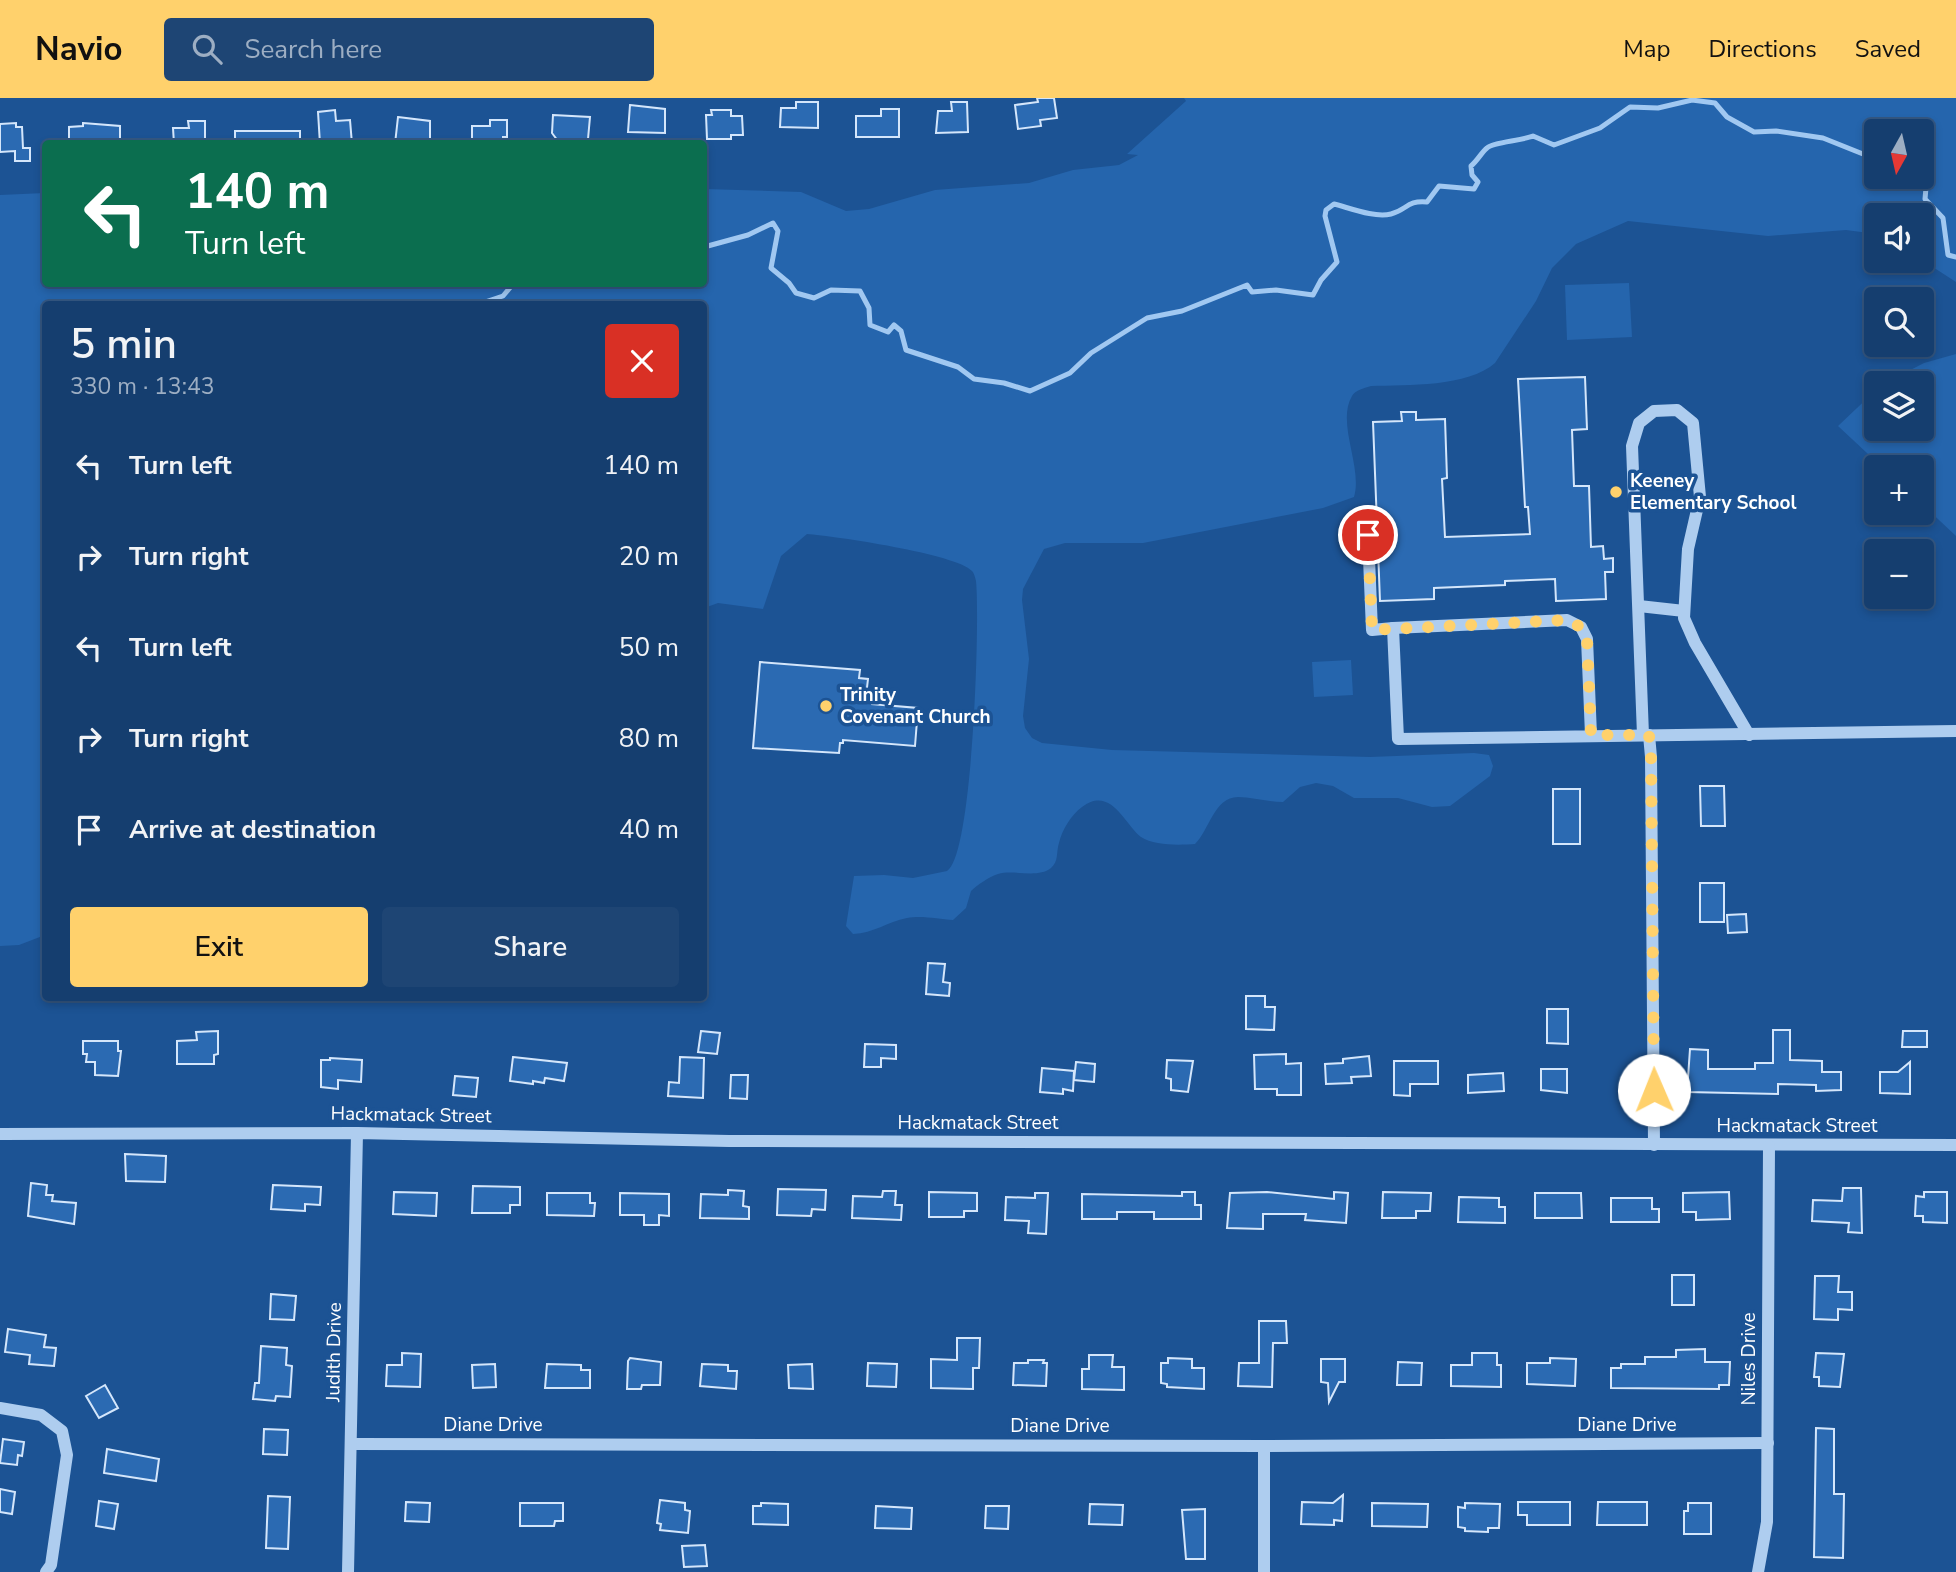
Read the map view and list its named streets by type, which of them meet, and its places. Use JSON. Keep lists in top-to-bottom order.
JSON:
{
  "streets": {
    "street": [
      "Hackmatack Street",
      "Judith Drive",
      "Niles Drive",
      "Diane Drive"
    ]
  },
  "crossings": [
    ["Hackmatack Street", "Judith Drive"],
    ["Hackmatack Street", "Niles Drive"],
    ["Judith Drive", "Diane Drive"],
    ["Niles Drive", "Diane Drive"]
  ],
  "places": ["Keeney Elementary School", "Trinity Covenant Church"],
  "north": "bottom",
  "page": {
    "header": "Navio",
    "search": "Search here",
    "nav": ["Map", "Directions", "Saved"],
    "map_buttons": ["+", "−"],
    "turn": ["140 m", "Turn left"],
    "heading": ["5 min", "330 m · 13:43"],
    "list": [
      {
        "name": "Turn left",
        "value": "140 m"
      },
      {
        "name": "Turn right",
        "value": "20 m"
      },
      {
        "name": "Turn left",
        "value": "50 m"
      },
      {
        "name": "Turn right",
        "value": "80 m"
      },
      {
        "name": "Arrive at destination",
        "value": "40 m"
      }
    ],
    "buttons": ["Exit", "Share"]
  }
}
